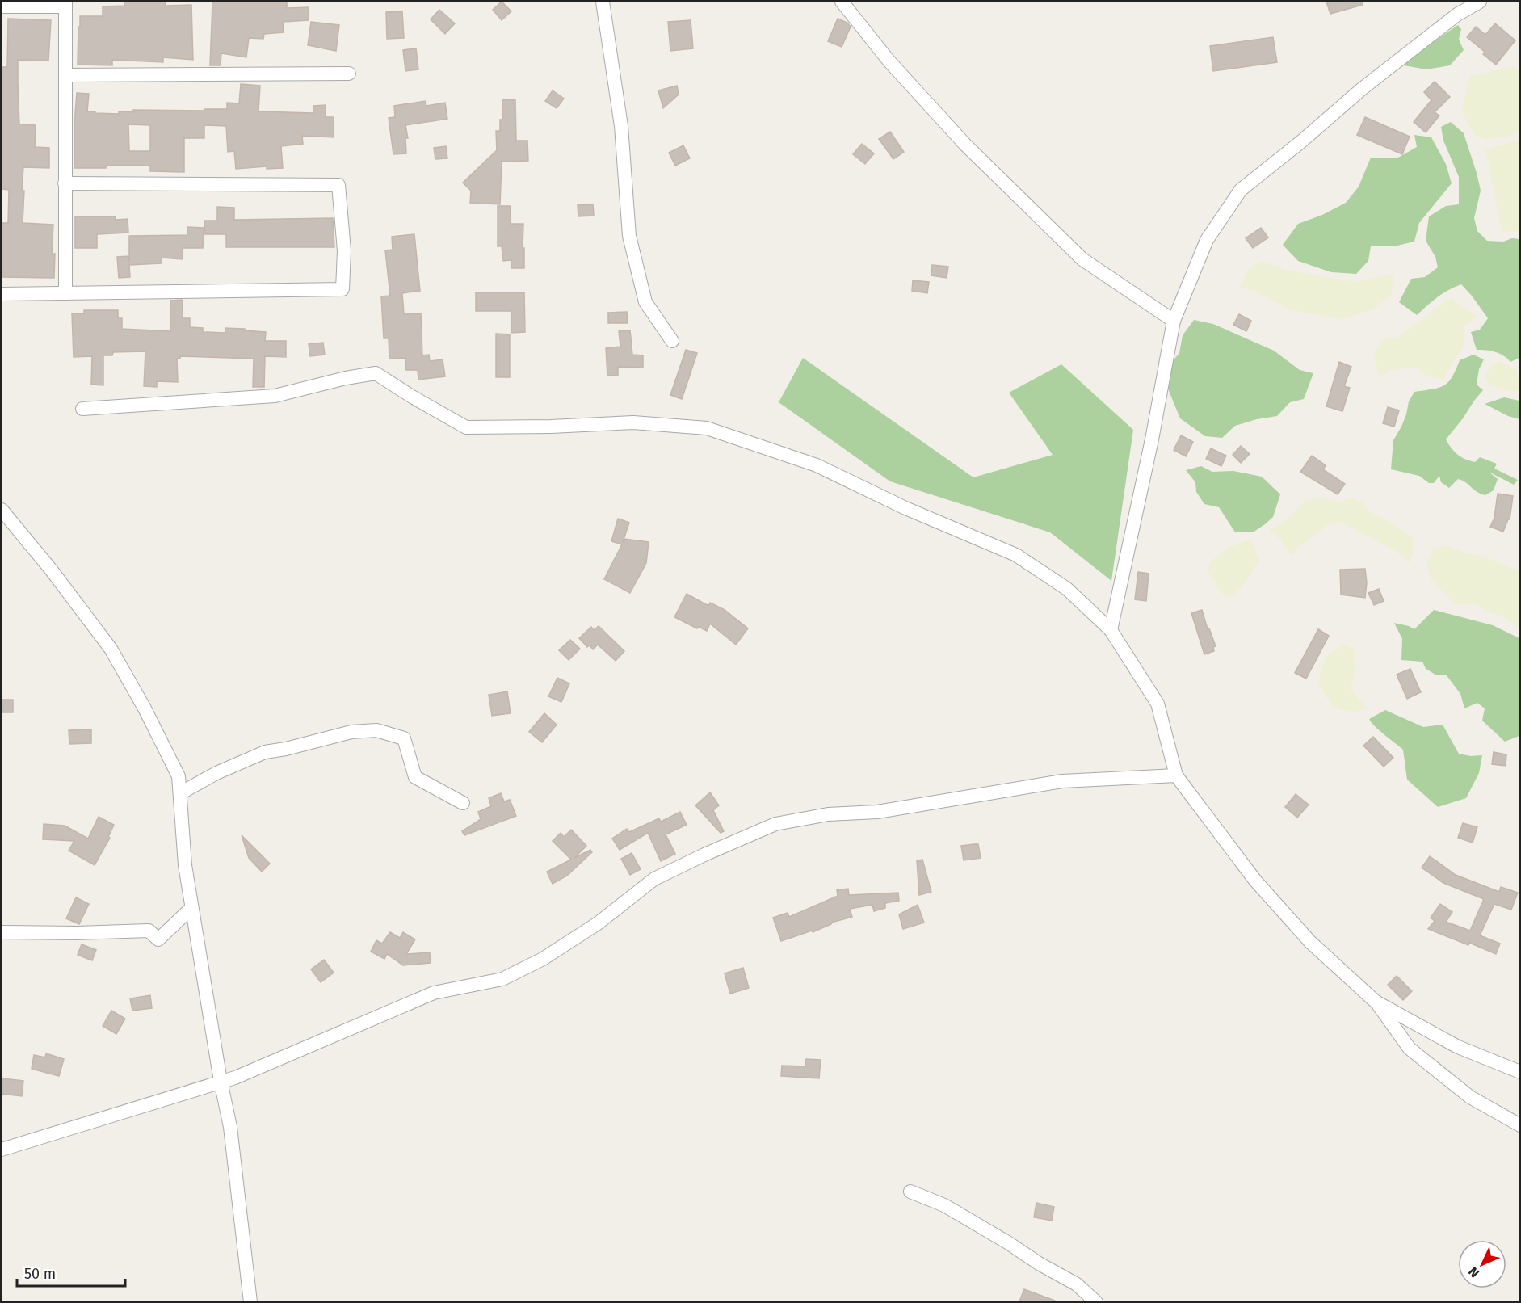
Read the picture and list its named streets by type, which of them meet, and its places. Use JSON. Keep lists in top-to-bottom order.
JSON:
{
  "scale_bar": "50 m",
  "north": "bottom left"
}
